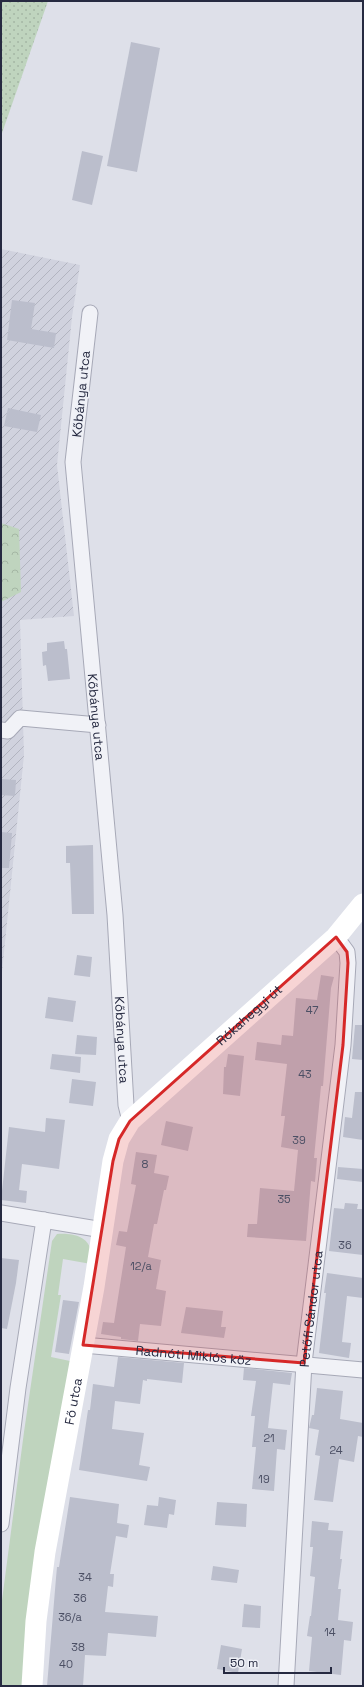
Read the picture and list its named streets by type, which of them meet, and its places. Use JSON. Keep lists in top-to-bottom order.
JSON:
{
  "streets": {
    "street": [
      "Kőbánya utca",
      "Rókahegyi út",
      "Petőfi Sándor utca",
      "Radnóti Miklós köz",
      "Fő utca"
    ]
  },
  "crossings": [
    ["Kőbánya utca", "Rókahegyi út"],
    ["Kőbánya utca", "Fő utca"],
    ["Rókahegyi út", "Petőfi Sándor utca"],
    ["Rókahegyi út", "Fő utca"],
    ["Petőfi Sándor utca", "Radnóti Miklós köz"],
    ["Radnóti Miklós köz", "Fő utca"]
  ],
  "house_numbers": [
    "47",
    "43",
    "39",
    "8",
    "35",
    "36",
    "12/a",
    "21",
    "24",
    "19",
    "34",
    "36",
    "36/a",
    "14",
    "38",
    "40"
  ],
  "scale_bar": "50 m"
}
